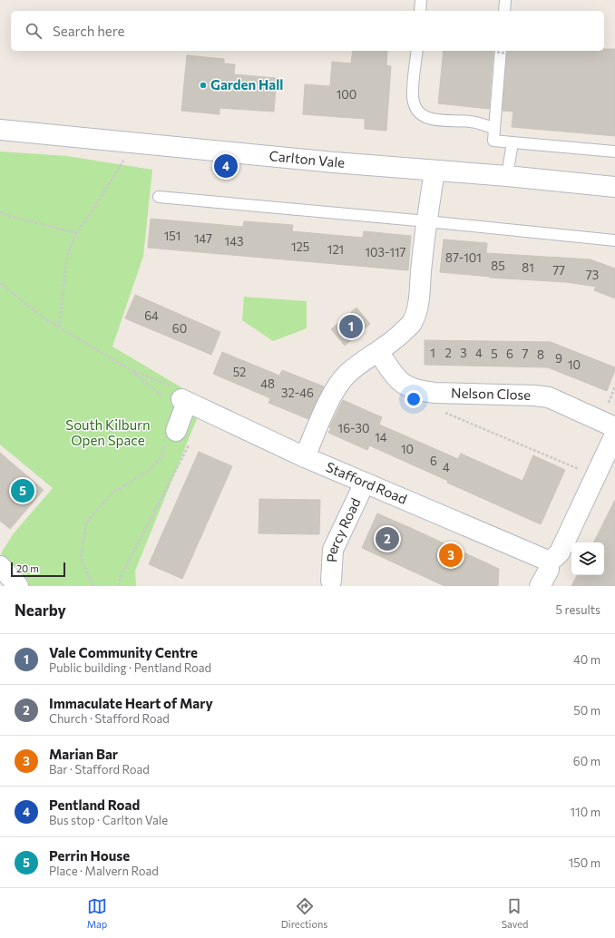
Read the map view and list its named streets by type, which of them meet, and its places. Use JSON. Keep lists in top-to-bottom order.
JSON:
{
  "streets": {
    "street": [
      "Carlton Vale",
      "Nelson Close",
      "Stafford Road",
      "Percy Road"
    ]
  },
  "crossings": [
    ["Stafford Road", "Percy Road"]
  ],
  "parks": ["South Kilburn Open Space"],
  "places": ["Garden Hall"],
  "house_numbers": [
    "100",
    "151",
    "147",
    "143",
    "125",
    "121",
    "103-117",
    "87-101",
    "85",
    "81",
    "77",
    "73",
    "64",
    "60",
    "1",
    "2",
    "3",
    "4",
    "5",
    "6",
    "7",
    "8",
    "9",
    "10",
    "52",
    "48",
    "32-46",
    "16-30",
    "14",
    "10",
    "6",
    "4"
  ],
  "scale_bar": "20 m",
  "page": {
    "search": "Search here",
    "pins": [
      "4",
      "1",
      "5",
      "2",
      "3"
    ],
    "scale": "20 m",
    "heading": ["Nearby", "5 results"],
    "list": [
      {
        "mark": "1",
        "name": "Vale Community Centre",
        "note": "Public building · Pentland Road",
        "value": "40 m"
      },
      {
        "mark": "2",
        "name": "Immaculate Heart of Mary",
        "note": "Church · Stafford Road",
        "value": "50 m"
      },
      {
        "mark": "3",
        "name": "Marian Bar",
        "note": "Bar · Stafford Road",
        "value": "60 m"
      },
      {
        "mark": "4",
        "name": "Pentland Road",
        "note": "Bus stop · Carlton Vale",
        "value": "110 m"
      },
      {
        "mark": "5",
        "name": "Perrin House",
        "note": "Place · Malvern Road",
        "value": "150 m"
      }
    ],
    "nav": ["Map", "Directions", "Saved"]
  }
}
